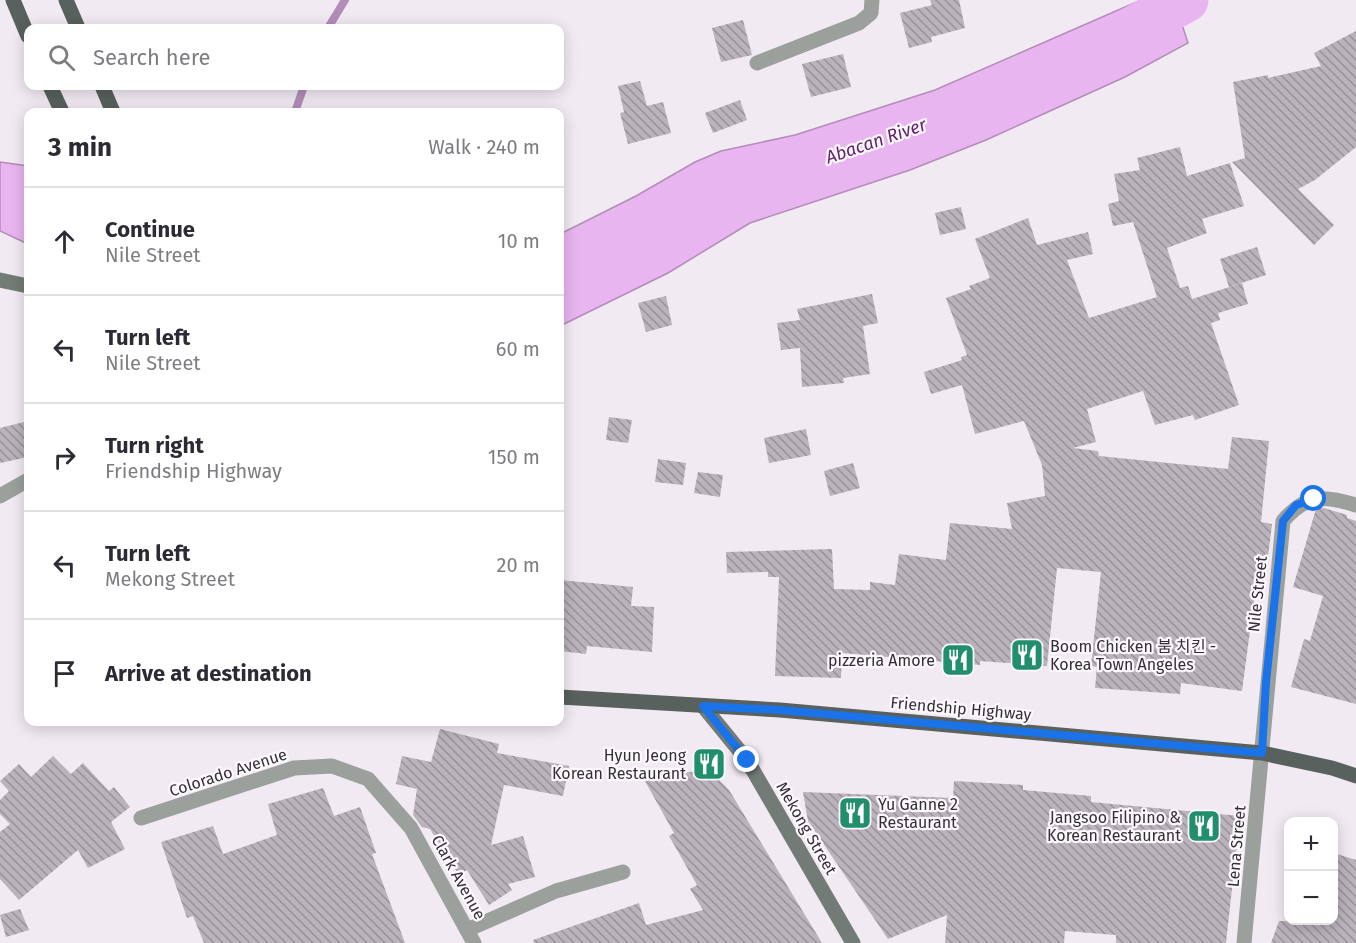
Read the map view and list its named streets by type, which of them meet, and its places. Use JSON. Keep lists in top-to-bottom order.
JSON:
{
  "streets": {
    "main road": ["Friendship Highway"],
    "street": [
      "Nile Street",
      "Colorado Avenue",
      "Mekong Street",
      "Lena Street",
      "Clark Avenue"
    ]
  },
  "crossings": [
    ["Nile Street", "Friendship Highway"],
    ["Nile Street", "Lena Street"],
    ["Friendship Highway", "Mekong Street"],
    ["Friendship Highway", "Lena Street"],
    ["Colorado Avenue", "Clark Avenue"]
  ],
  "water": ["Abacan River"],
  "places": {
    "restaurant": [
      "Boom Chicken 붐 치킨 - Korea Town Angeles",
      "pizzeria Amore",
      "Hyun Jeong Korean Restaurant",
      "Yu Ganne 2 Restaurant",
      "Jangsoo Filipino & Korean Restaurant"
    ]
  },
  "page": {
    "search": "Search here",
    "heading": ["3 min", "Walk · 240 m"],
    "list": [
      ["Continue", "Nile Street", "10 m"],
      ["Turn left", "Nile Street", "60 m"],
      ["Turn right", "Friendship Highway", "150 m"],
      ["Turn left", "Mekong Street", "20 m"],
      "Arrive at destination"
    ],
    "map_buttons": ["+", "−"]
  }
}
